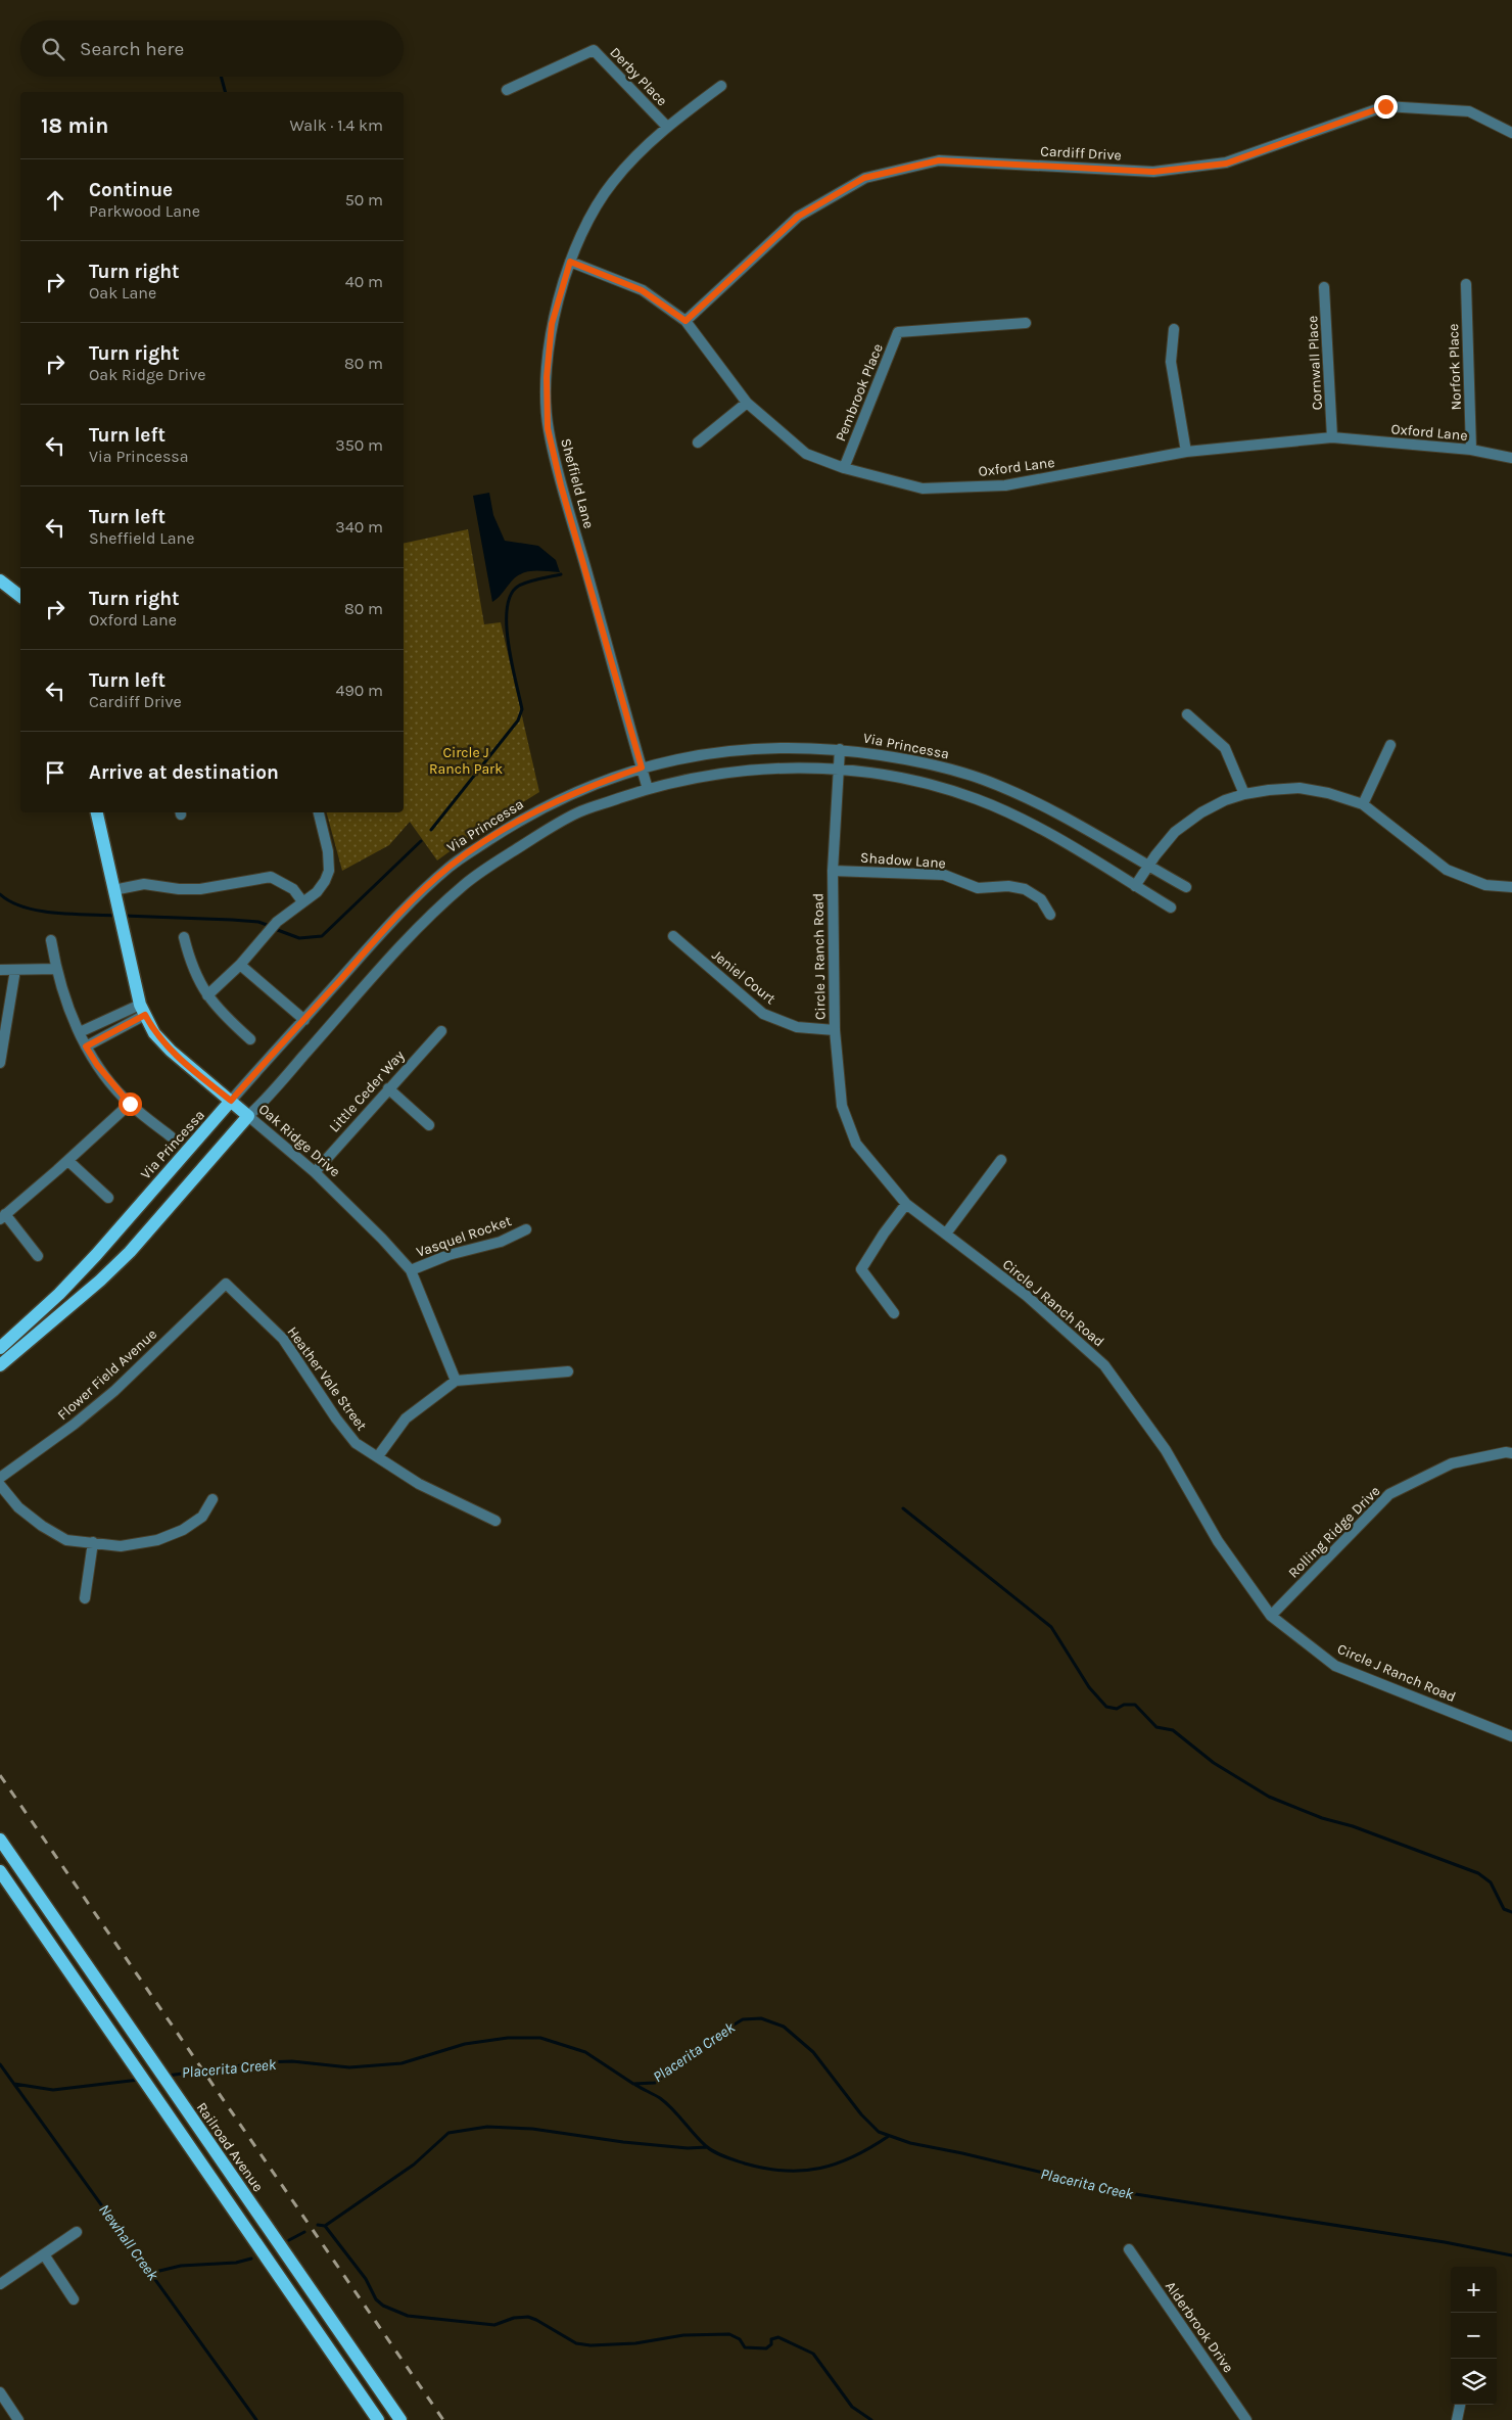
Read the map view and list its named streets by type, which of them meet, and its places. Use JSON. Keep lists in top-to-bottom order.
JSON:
{
  "streets": {
    "main road": ["Via Princessa", "Oak Ridge Drive", "Railroad Avenue"],
    "street": [
      "Derby Place",
      "Cardiff Drive",
      "Cornwall Place",
      "Norfork Place",
      "Pembrook Place",
      "Oxford Lane",
      "Sheffield Lane",
      "Shadow Lane",
      "Circle J Ranch Road",
      "Jeniel Court",
      "Little Ceder Way",
      "Vasquel Rocket",
      "Flower Field Avenue",
      "Heather Vale Street",
      "Rolling Ridge Drive",
      "Alderbrook Drive"
    ]
  },
  "crossings": [
    ["Derby Place", "Sheffield Lane"],
    ["Cardiff Drive", "Oxford Lane"],
    ["Cornwall Place", "Oxford Lane"],
    ["Norfork Place", "Oxford Lane"],
    ["Pembrook Place", "Oxford Lane"],
    ["Oxford Lane", "Sheffield Lane"],
    ["Sheffield Lane", "Via Princessa"],
    ["Via Princessa", "Circle J Ranch Road"],
    ["Via Princessa", "Oak Ridge Drive"],
    ["Shadow Lane", "Circle J Ranch Road"],
    ["Circle J Ranch Road", "Jeniel Court"],
    ["Circle J Ranch Road", "Rolling Ridge Drive"],
    ["Little Ceder Way", "Oak Ridge Drive"],
    ["Oak Ridge Drive", "Vasquel Rocket"],
    ["Flower Field Avenue", "Heather Vale Street"]
  ],
  "water": ["Placerita Creek", "Newhall Creek"],
  "parks": ["Circle J Ranch Park"],
  "page": {
    "search": "Search here",
    "heading": ["18 min", "Walk · 1.4 km"],
    "list": [
      ["Continue", "Parkwood Lane", "50 m"],
      ["Turn right", "Oak Lane", "40 m"],
      ["Turn right", "Oak Ridge Drive", "80 m"],
      ["Turn left", "Via Princessa", "350 m"],
      ["Turn left", "Sheffield Lane", "340 m"],
      ["Turn right", "Oxford Lane", "80 m"],
      ["Turn left", "Cardiff Drive", "490 m"],
      "Arrive at destination"
    ],
    "map_buttons": ["+", "−"]
  }
}
